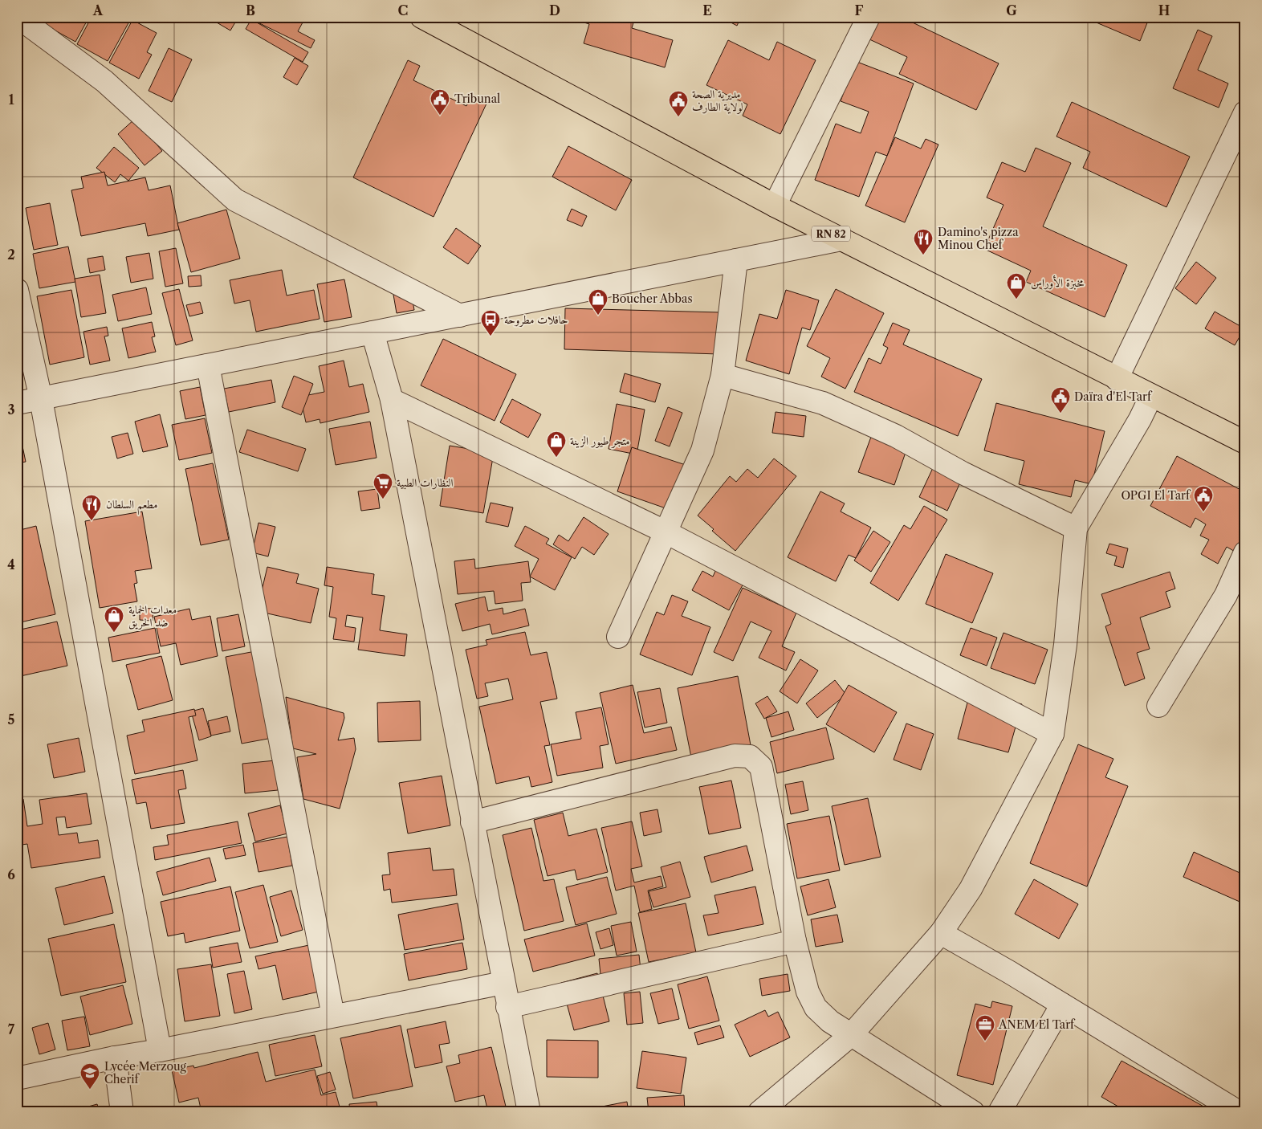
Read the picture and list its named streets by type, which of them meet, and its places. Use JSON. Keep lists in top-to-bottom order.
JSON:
{
  "streets": {
    "main road": ["RN 82"]
  },
  "places": {
    "public building": [
      "Tribunal",
      "مديرية الصحة لولاية الطارف",
      "Daïra d'El Tarf",
      "OPGI El Tarf"
    ],
    "restaurant": ["Damino's pizza Minou Chef", "مطعم السلطان"],
    "shop": [
      "مخبزة الأوراس",
      "Boucher Abbas",
      "متجر طيور الزينة",
      "معدات الحماية ضد الحريق"
    ],
    "bus stop": ["حافلات مطروحة"],
    "supermarket": ["النظارات الطبية"],
    "office": ["ANEM El Tarf"],
    "school or university": ["Lycée Merzoug Cherif"]
  },
  "grid": {
    "columns": [
      "A",
      "B",
      "C",
      "D",
      "E",
      "F",
      "G",
      "H"
    ],
    "rows": [
      "1",
      "2",
      "3",
      "4",
      "5",
      "6",
      "7"
    ]
  }
}
